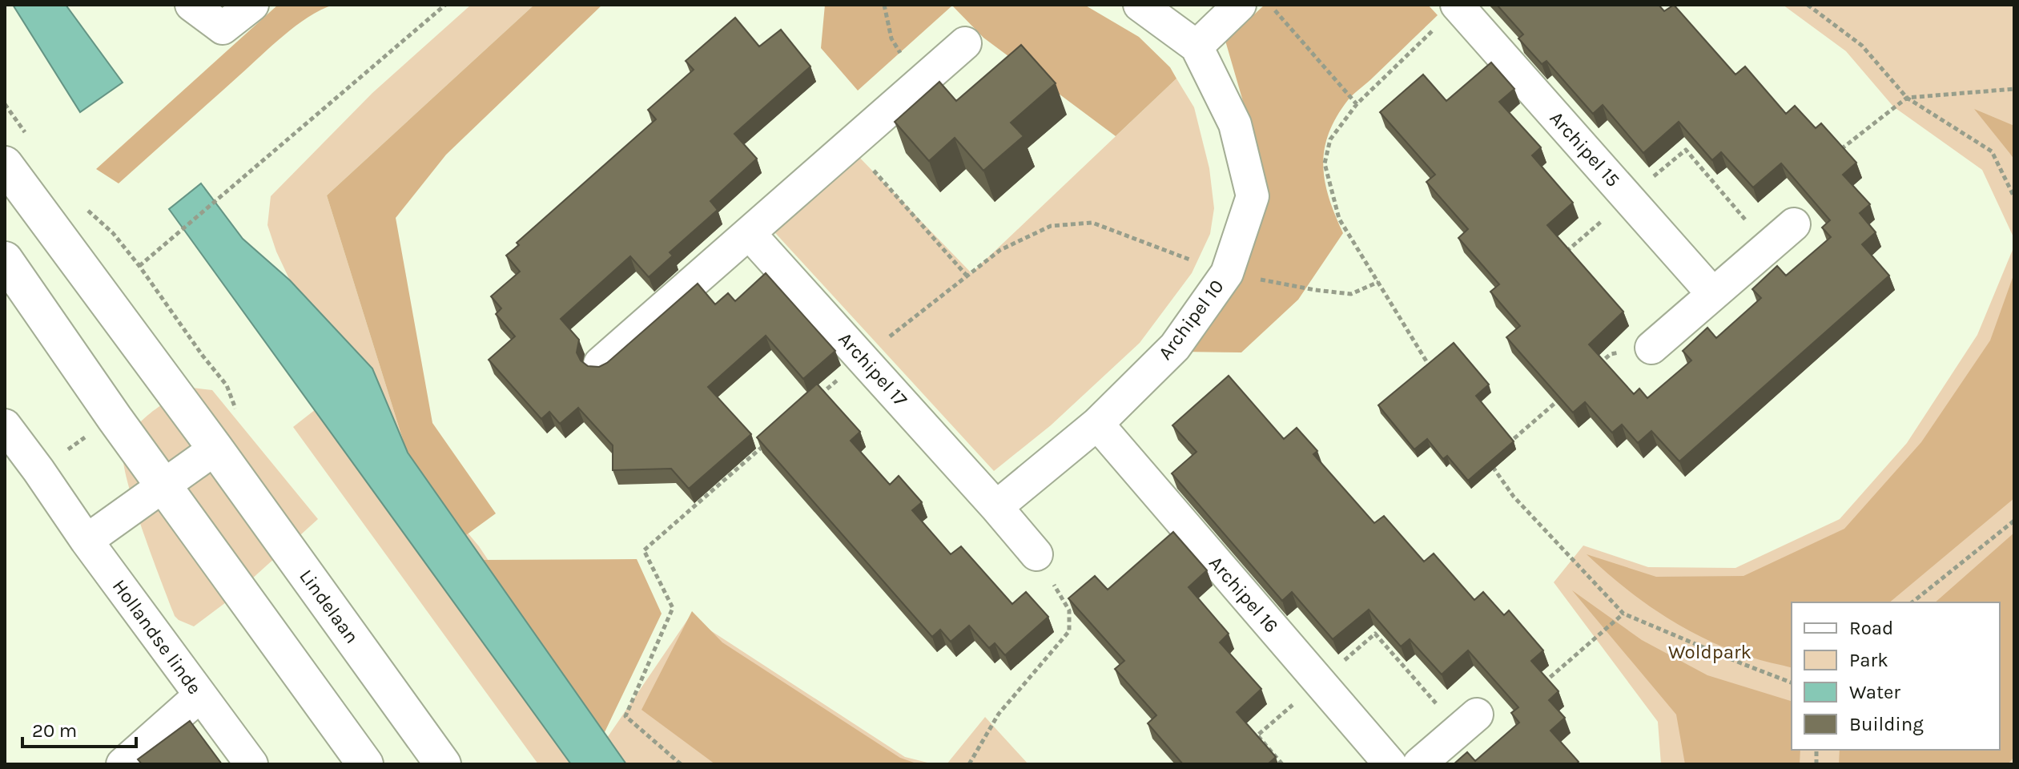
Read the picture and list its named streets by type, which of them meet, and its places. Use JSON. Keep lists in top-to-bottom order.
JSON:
{
  "streets": {
    "main road": ["Lindelaan"],
    "street": [
      "Archipel 15",
      "Archipel 10",
      "Archipel 17",
      "Archipel 16",
      "Hollandse linde"
    ]
  },
  "crossings": [
    ["Archipel 10", "Archipel 16"]
  ],
  "parks": ["Woldpark"],
  "legend": [
    "Road",
    "Park",
    "Water",
    "Building"
  ],
  "scale_bar": "20 m"
}
